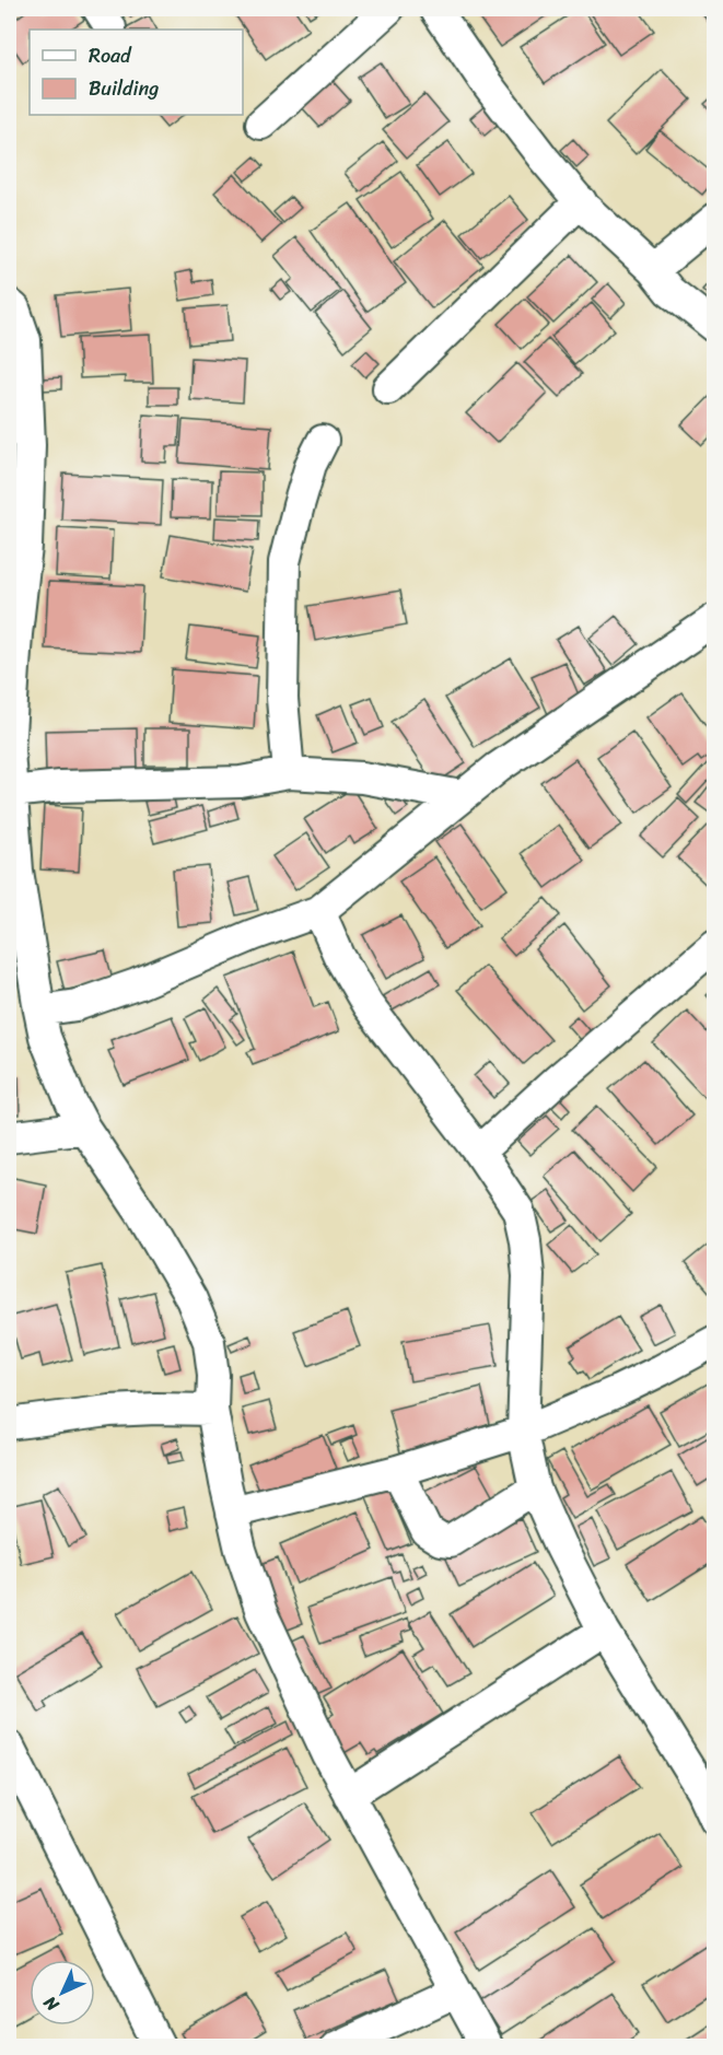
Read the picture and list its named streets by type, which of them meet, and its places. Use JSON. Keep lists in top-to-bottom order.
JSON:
{
  "legend": ["Road", "Building"],
  "north": "bottom left"
}
